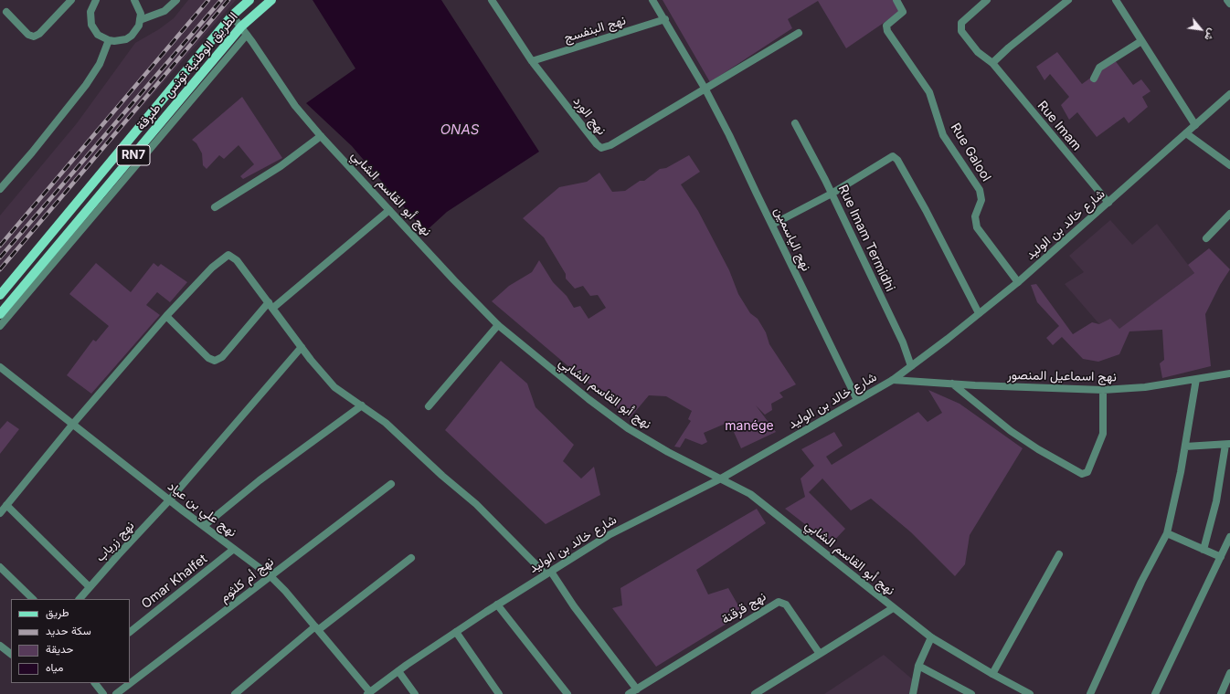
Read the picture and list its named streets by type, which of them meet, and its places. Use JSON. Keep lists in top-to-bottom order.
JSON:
{
  "streets": {
    "main road": ["الطريق الوطنية تونس - طبرقة", "RN7"],
    "street": [
      "نهج البنفسج",
      "نهج الورد",
      "Rue Imam",
      "Rue Galool",
      "نهج أبو القاسم الشابي",
      "شارع خالد بن الوليد",
      "Rue Imam Termidhi",
      "نهج الياسمين",
      "نهج اسماعيل المنصور",
      "نهج علي بن عياد",
      "نهج زرياب",
      "نهج أم كلثوم",
      "Omar Khalfet",
      "نهج قرقنة"
    ]
  },
  "crossings": [
    ["نهج البنفسج", "نهج الورد"],
    ["نهج البنفسج", "نهج الياسمين"],
    ["الطريق الوطنية تونس - طبرقة", "نهج أبو القاسم الشابي"],
    ["نهج الورد", "نهج الياسمين"],
    ["Rue Imam", "شارع خالد بن الوليد"],
    ["Rue Galool", "شارع خالد بن الوليد"],
    ["نهج أبو القاسم الشابي", "شارع خالد بن الوليد"],
    ["شارع خالد بن الوليد", "Rue Imam Termidhi"],
    ["شارع خالد بن الوليد", "نهج الياسمين"],
    ["شارع خالد بن الوليد", "نهج اسماعيل المنصور"],
    ["شارع خالد بن الوليد", "نهج علي بن عياد"],
    ["نهج علي بن عياد", "نهج زرياب"],
    ["نهج علي بن عياد", "نهج أم كلثوم"],
    ["نهج علي بن عياد", "Omar Khalfet"]
  ],
  "water": ["ONAS"],
  "parks": ["manége"],
  "legend": [
    "طريق",
    "سكة حديد",
    "حديقة",
    "مياه"
  ],
  "north": "bottom right"
}
